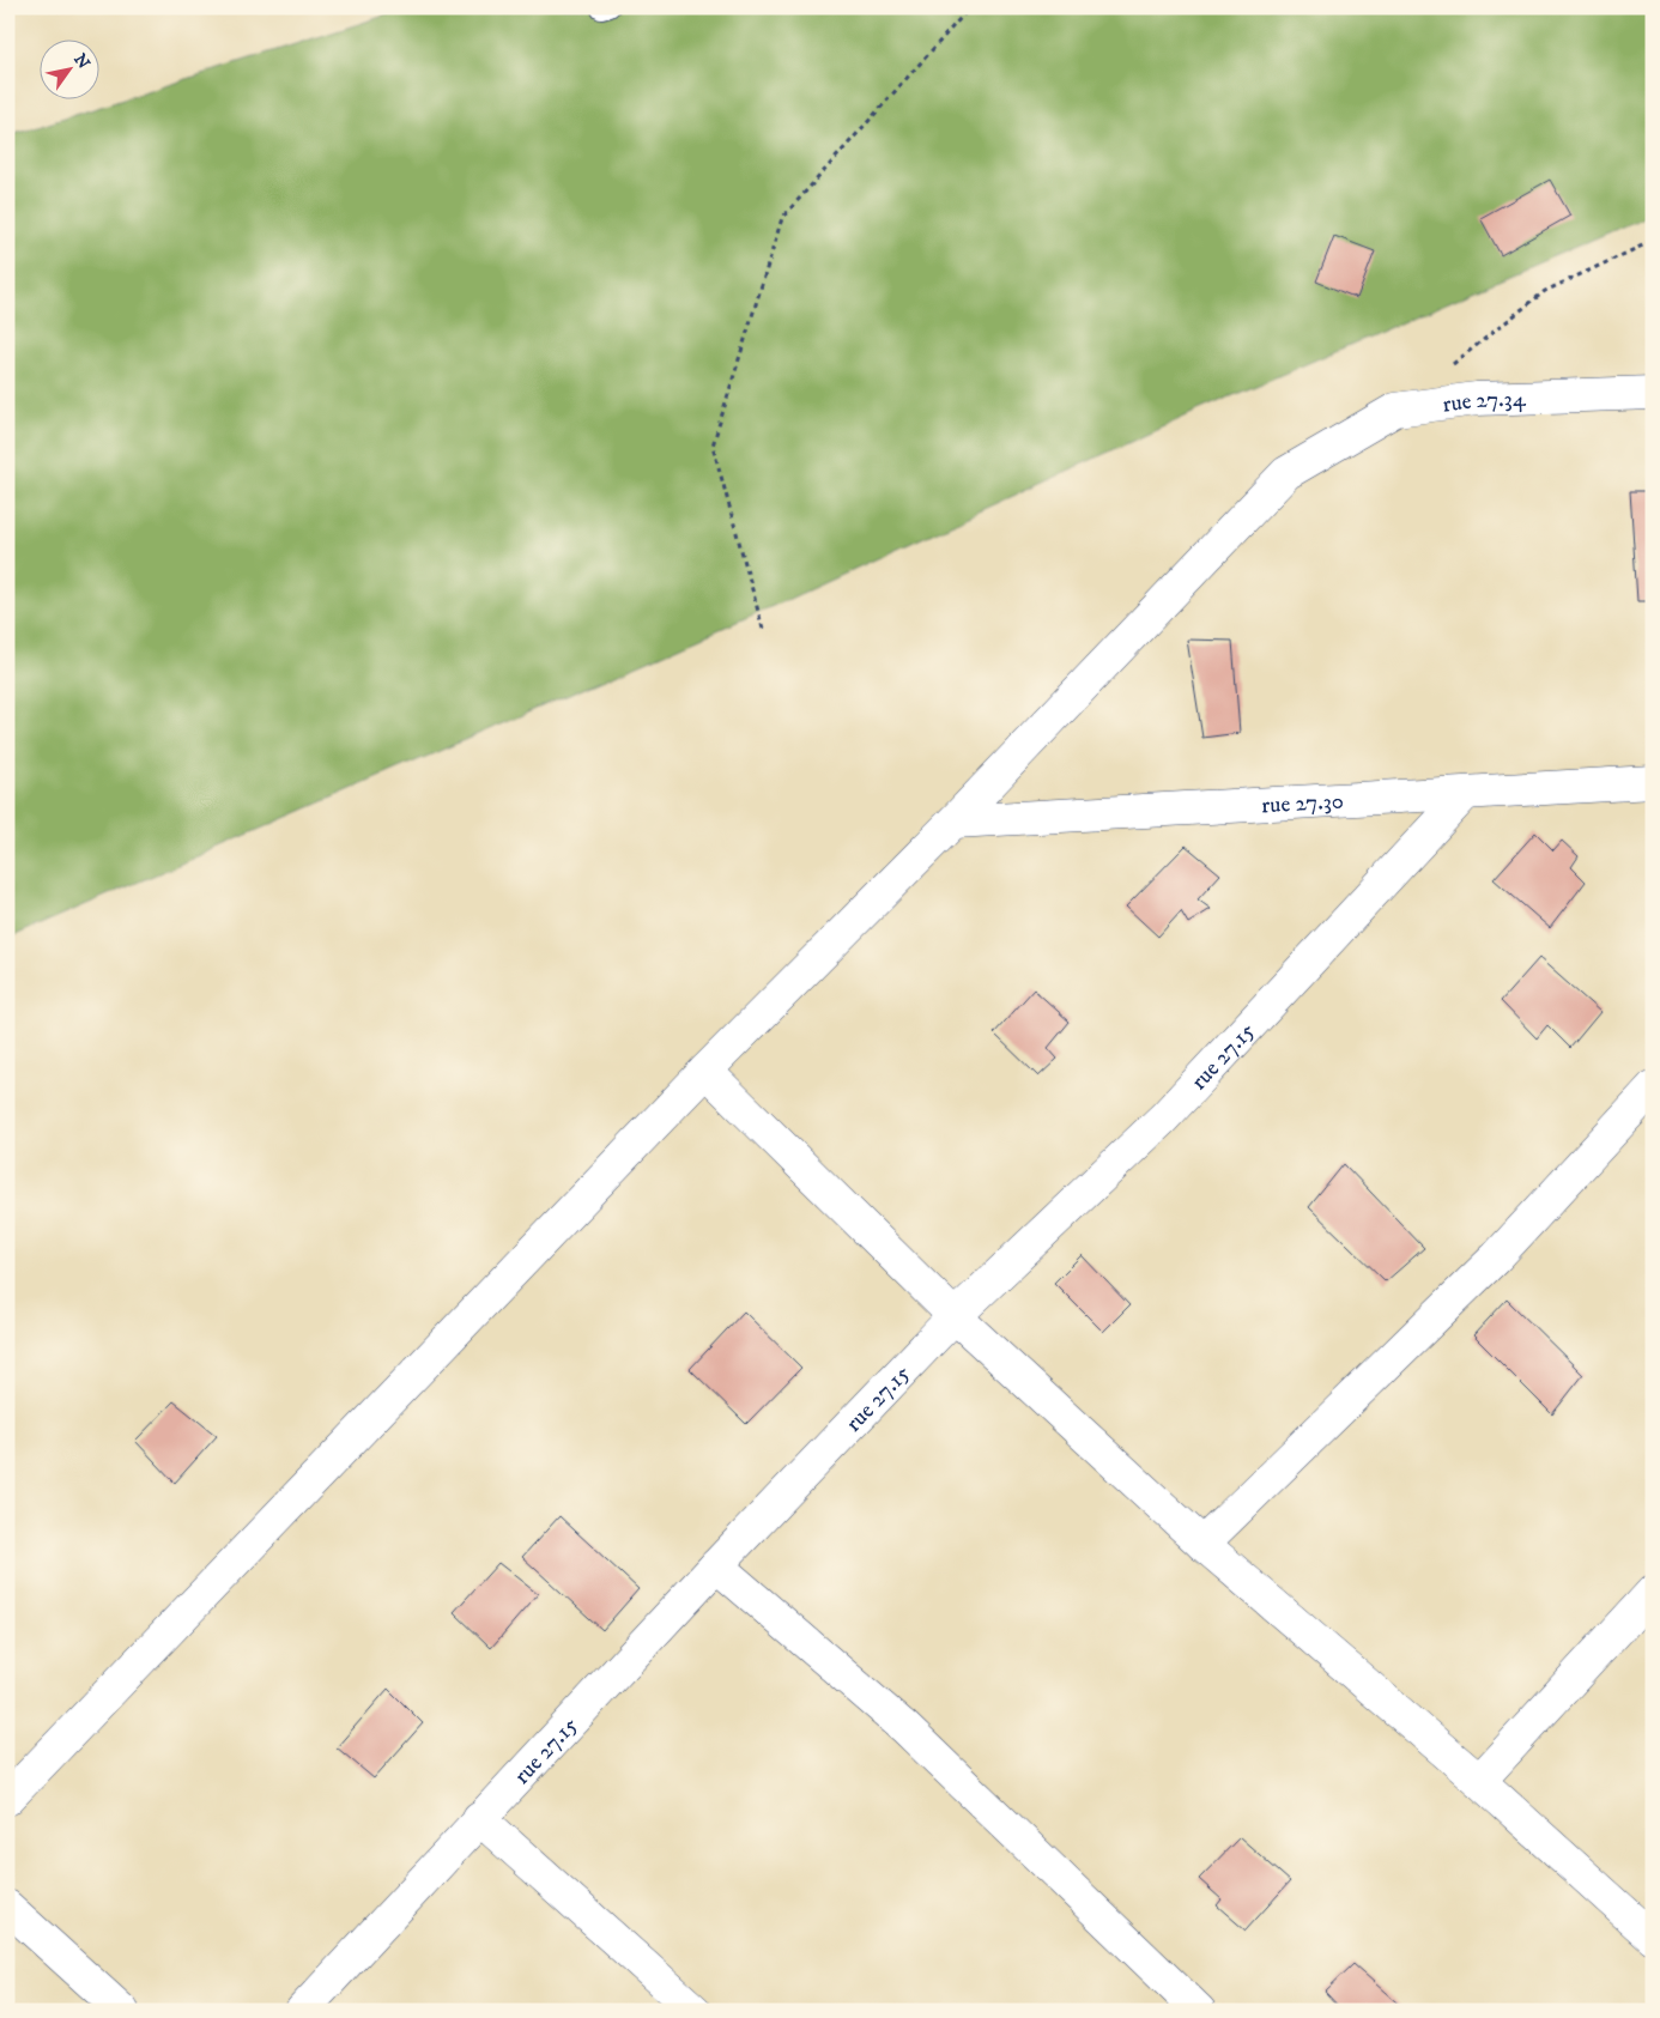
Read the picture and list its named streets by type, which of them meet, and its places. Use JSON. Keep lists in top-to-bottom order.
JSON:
{
  "streets": {
    "street": ["rue 27.34", "rue 27.30", "rue 27.15"]
  },
  "crossings": [
    ["rue 27.34", "rue 27.30"],
    ["rue 27.30", "rue 27.15"]
  ],
  "north": "top right"
}
